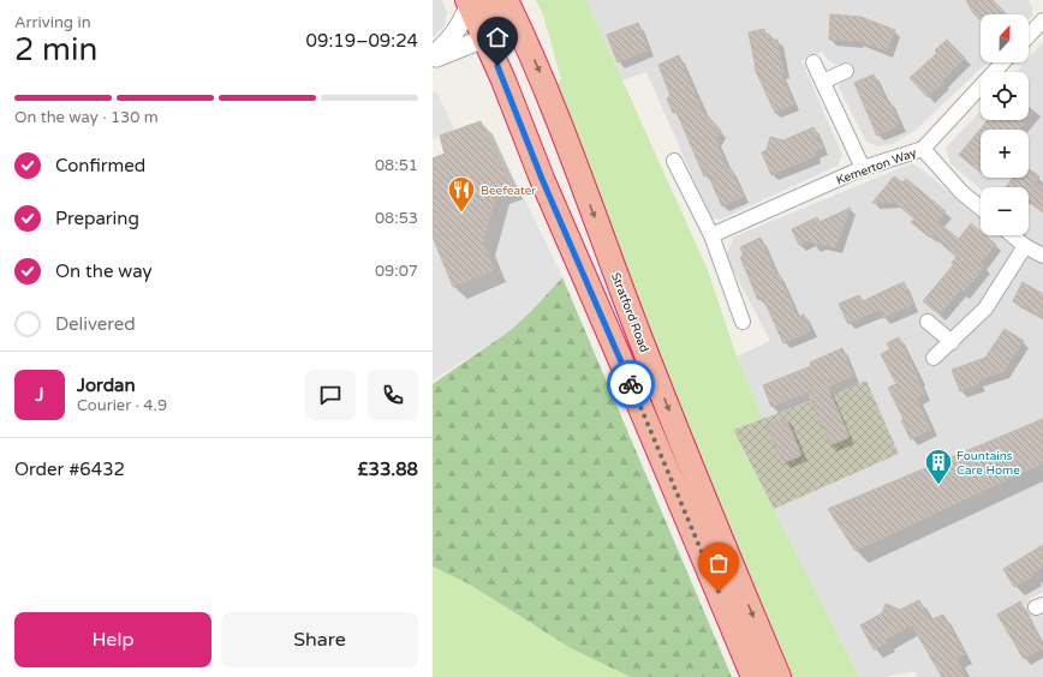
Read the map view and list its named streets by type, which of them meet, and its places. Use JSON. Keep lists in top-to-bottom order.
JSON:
{
  "streets": {
    "highway": ["Stratford Road"],
    "street": ["Kemerton Way"]
  },
  "places": {
    "restaurant": ["Beefeater"],
    "building": ["Fountains Care Home"]
  },
  "north": "top",
  "page": {
    "heading": ["2 min", "Arriving in", "09:19–09:24"],
    "panel": [
      "Jordan",
      "Courier · 4.9",
      "Order #6432",
      "£33.88"
    ],
    "map_buttons": ["+", "−"],
    "bar": "On the way · 130 m",
    "list": [
      ["Confirmed", "08:51"],
      ["Preparing", "08:53"],
      ["On the way", "09:07"],
      "Delivered"
    ],
    "round": "J",
    "buttons": ["Help", "Share"]
  }
}
